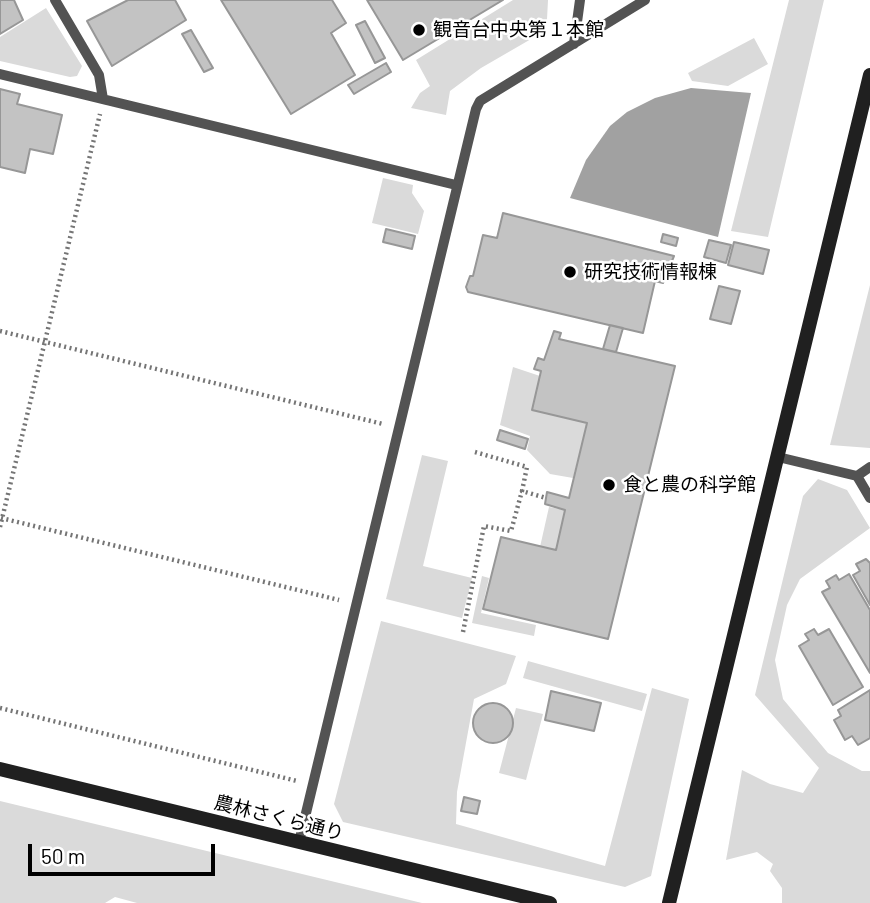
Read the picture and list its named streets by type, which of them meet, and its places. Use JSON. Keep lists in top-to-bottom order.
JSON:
{
  "streets": {
    "street": ["農林さくら通り"]
  },
  "places": ["観音台中央第１本館", "研究技術情報棟", "食と農の科学館"],
  "scale_bar": "50 m"
}
